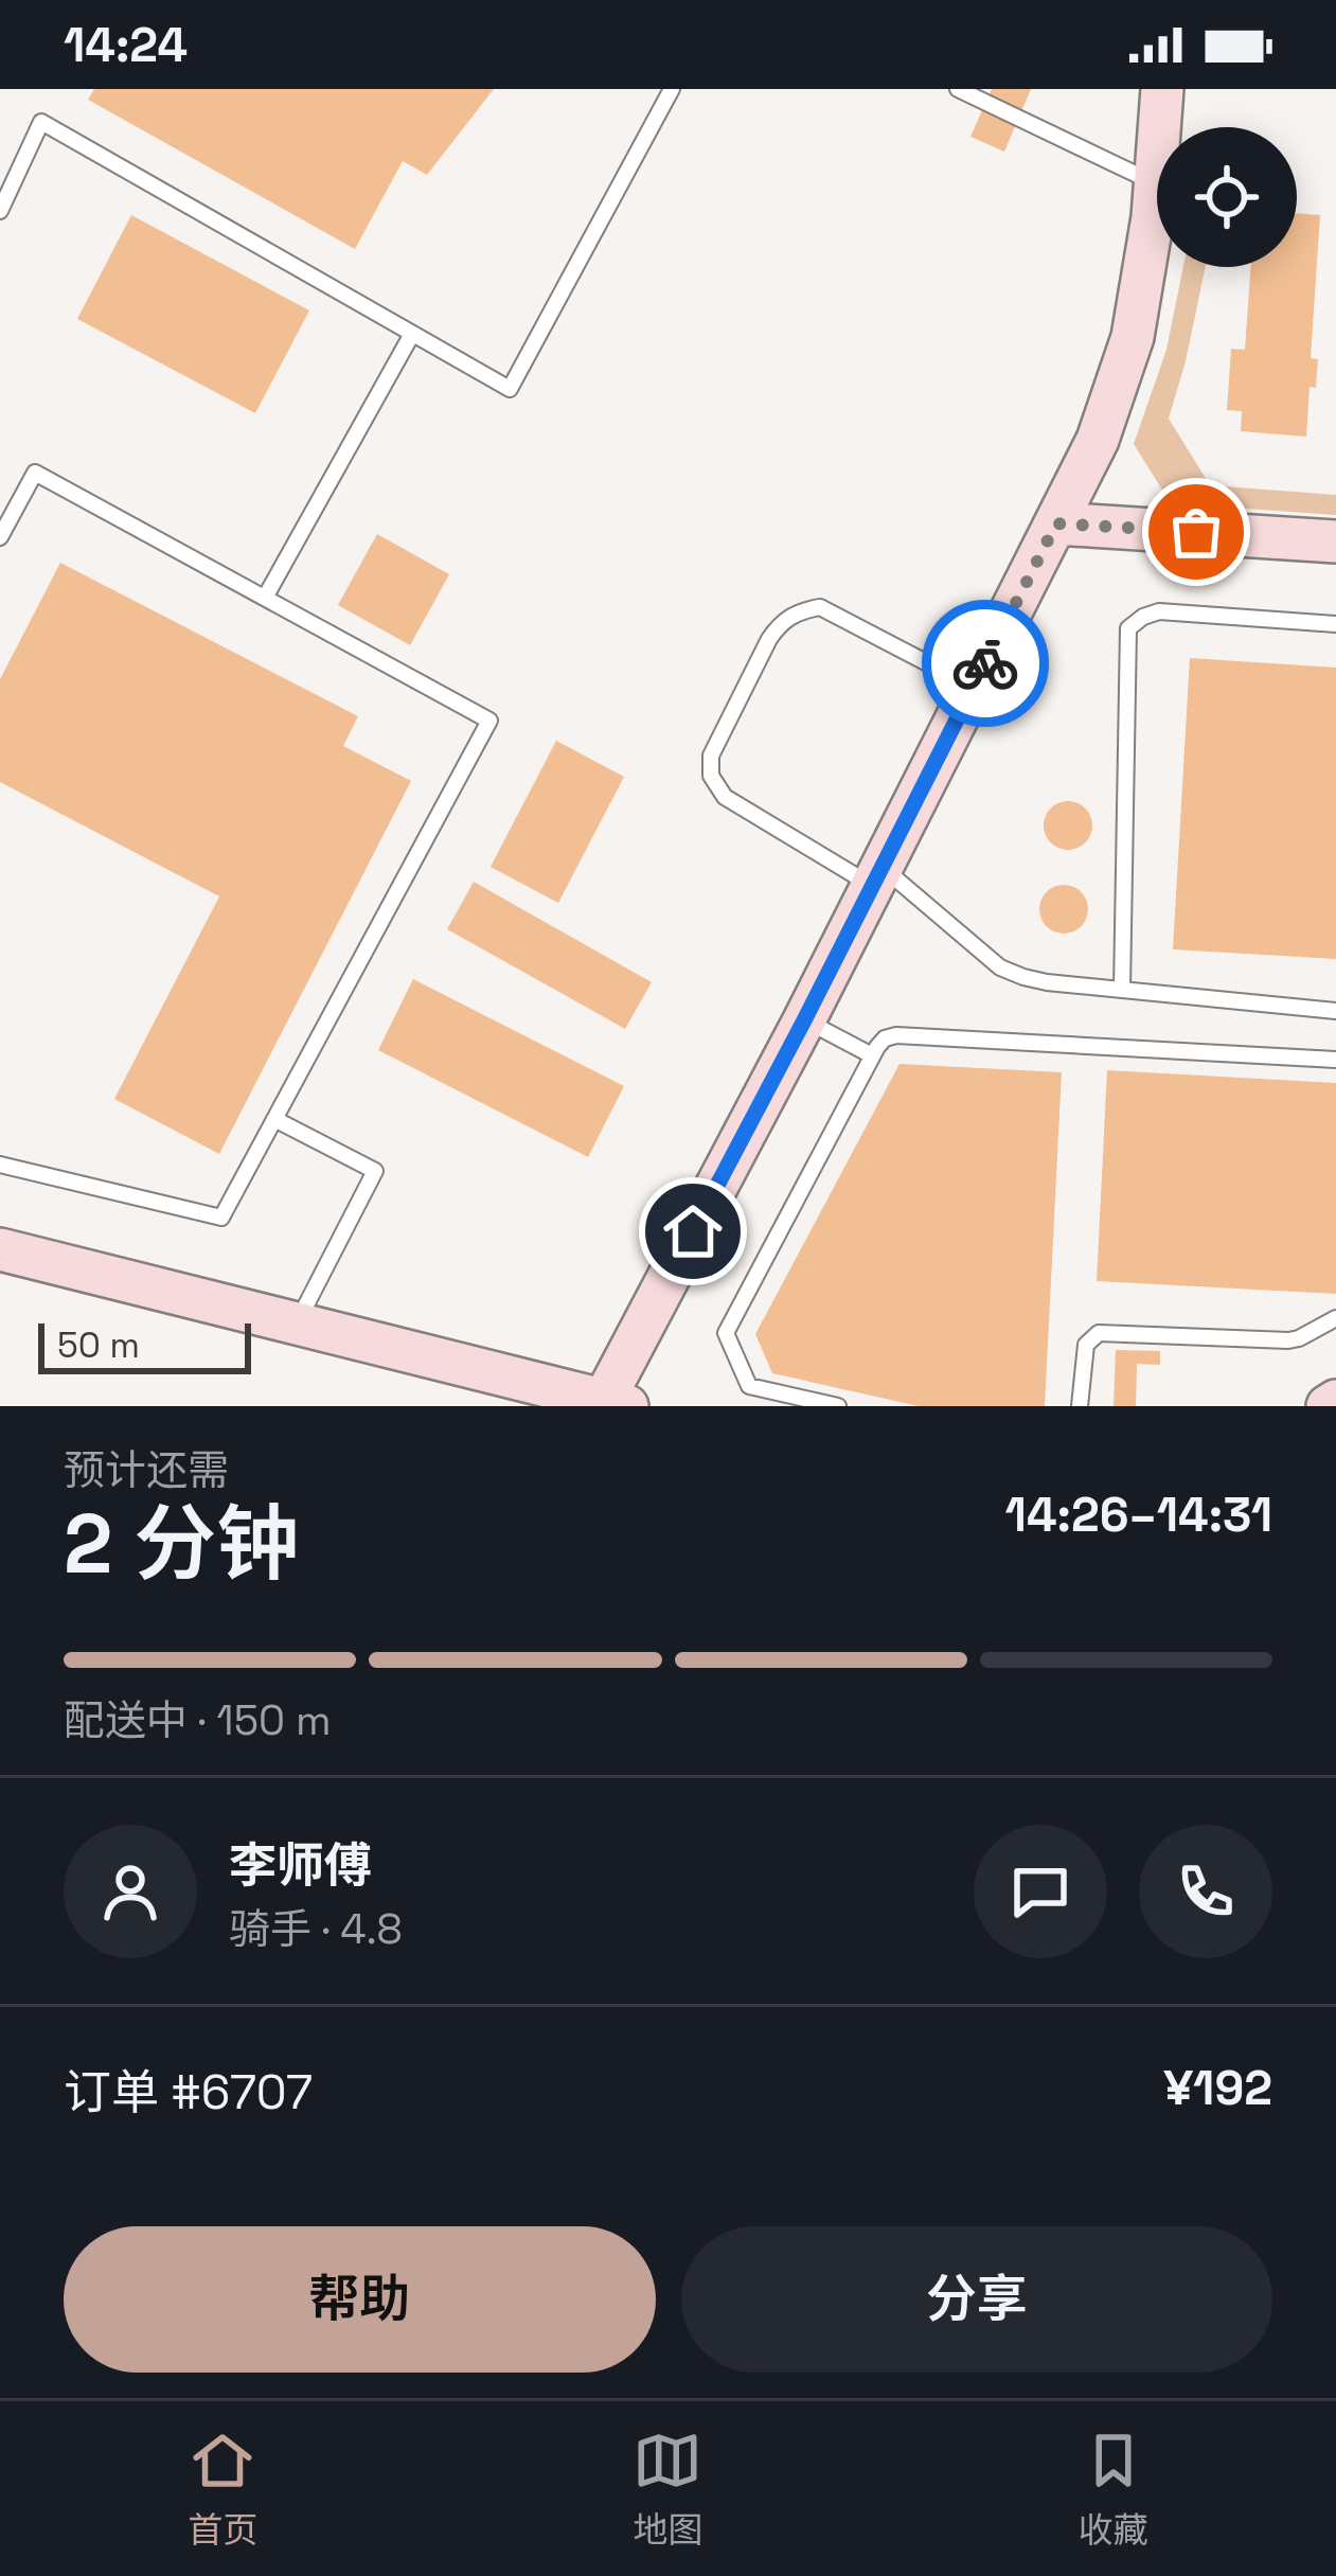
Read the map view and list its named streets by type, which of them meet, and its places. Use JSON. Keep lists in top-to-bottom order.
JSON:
{
  "scale_bar": "50 m",
  "page": {
    "status": "14:24",
    "scale": "50 m",
    "heading": ["2 分钟", "预计还需", "14:26–14:31"],
    "panel": [
      "李师傅",
      "骑手 · 4.8",
      "订单 #6707",
      "¥192"
    ],
    "bar": "配送中 · 150 m",
    "buttons": ["帮助", "分享"],
    "tabs": ["首页", "地图", "收藏"]
  }
}
